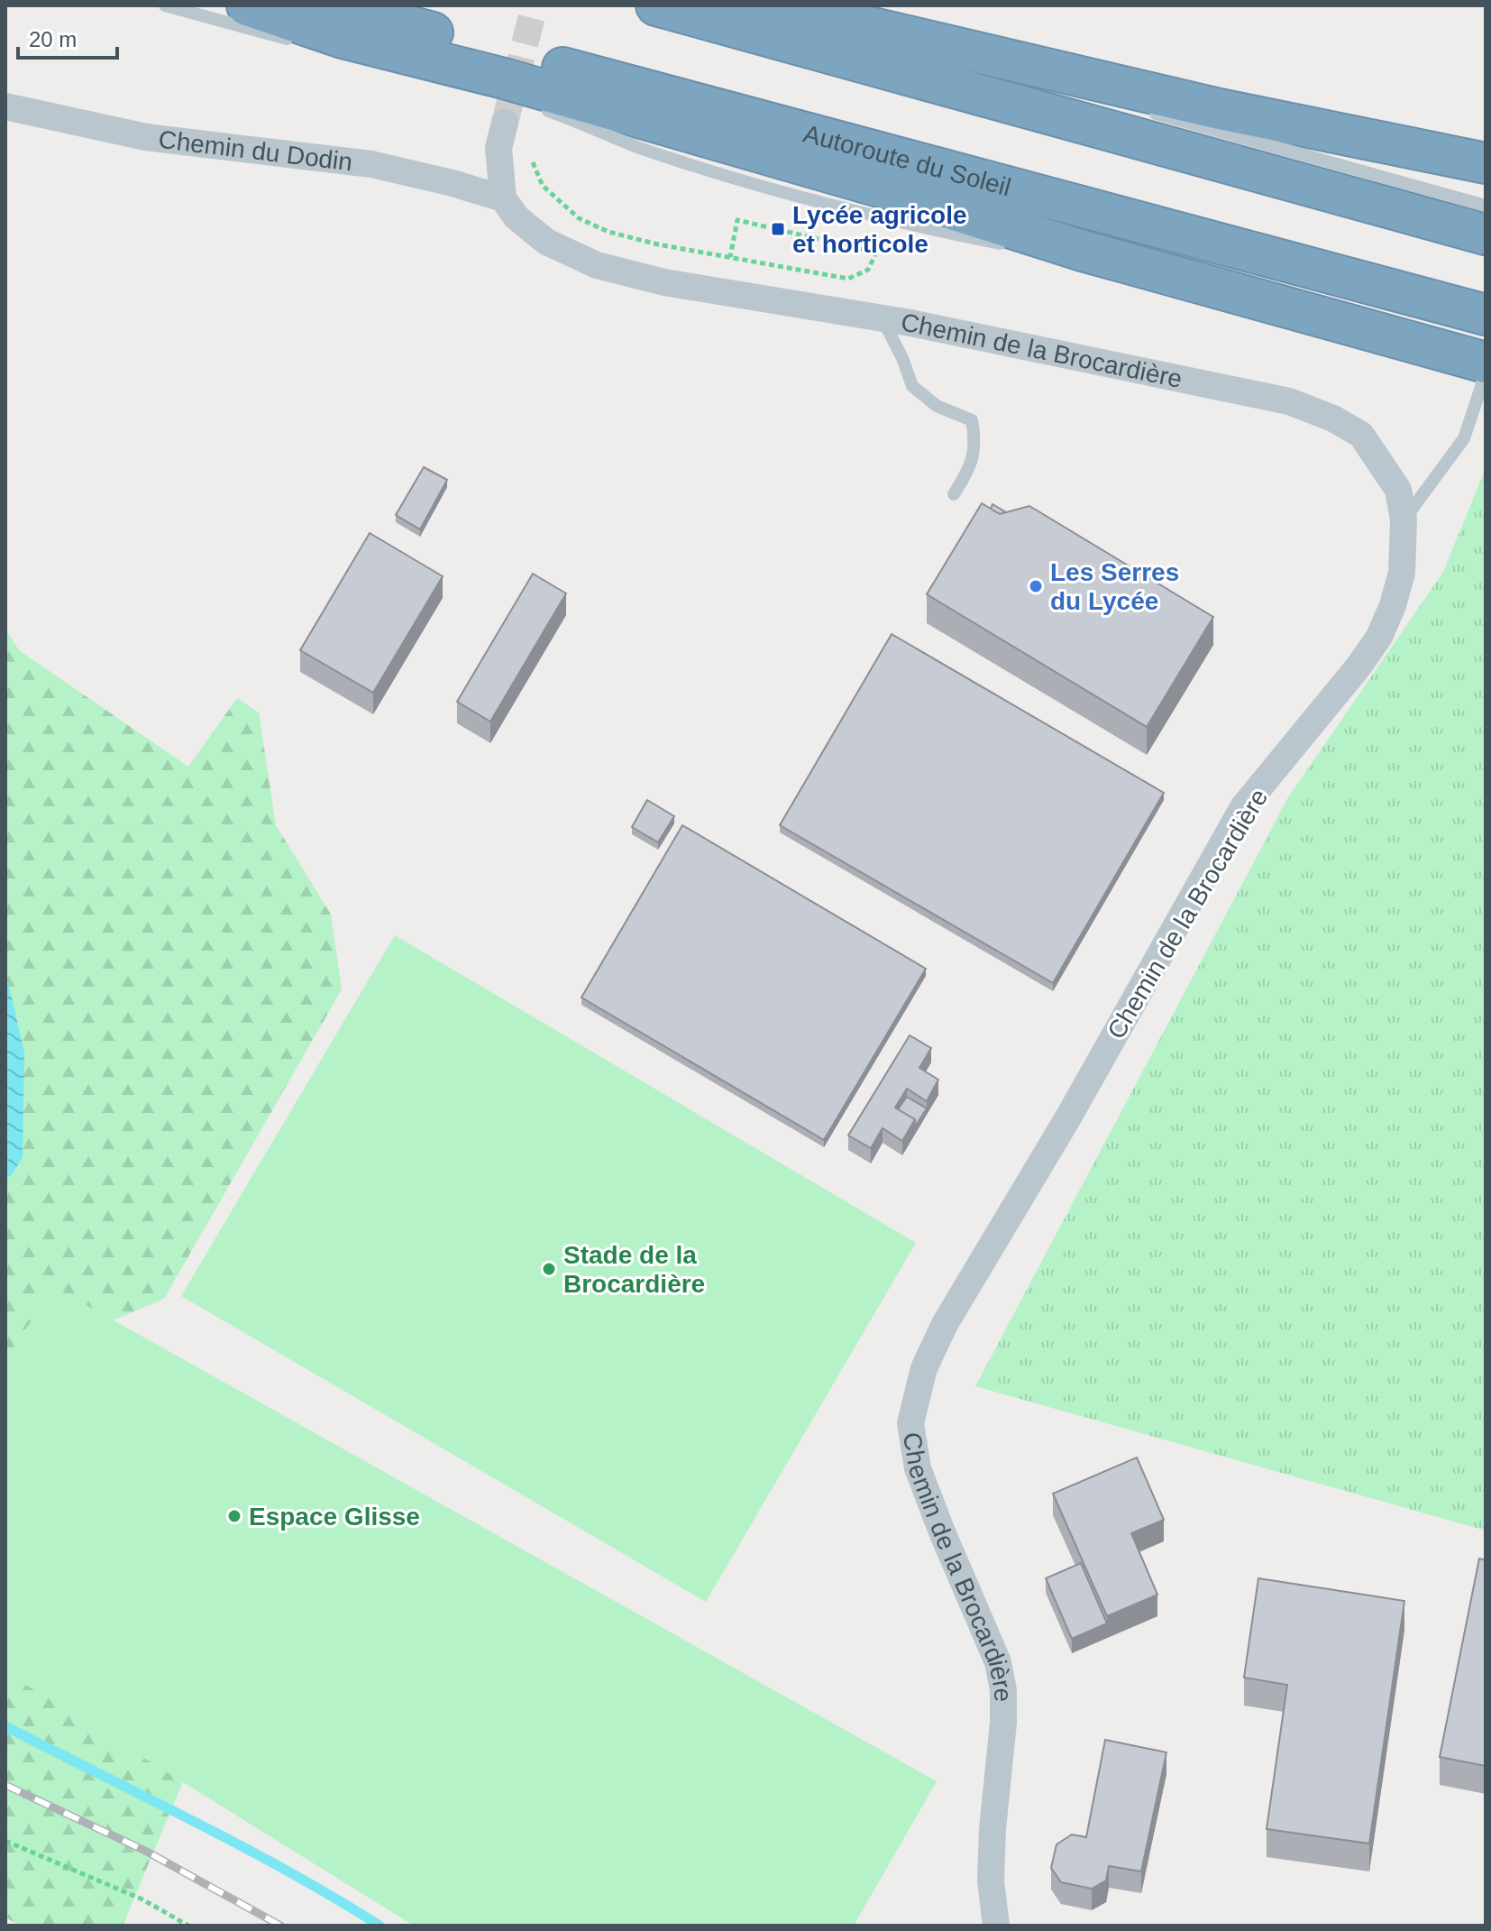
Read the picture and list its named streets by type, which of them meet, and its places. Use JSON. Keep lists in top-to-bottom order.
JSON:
{
  "streets": {
    "highway": ["Autoroute du Soleil"],
    "street": ["Chemin du Dodin", "Chemin de la Brocardière"]
  },
  "crossings": [
    ["Chemin du Dodin", "Chemin de la Brocardière"]
  ],
  "places": {
    "transit": ["Lycée agricole et horticole"],
    "other": ["Les Serres du Lycée", "Stade de la Brocardière", "Espace Glisse"]
  },
  "scale_bar": "20 m"
}
